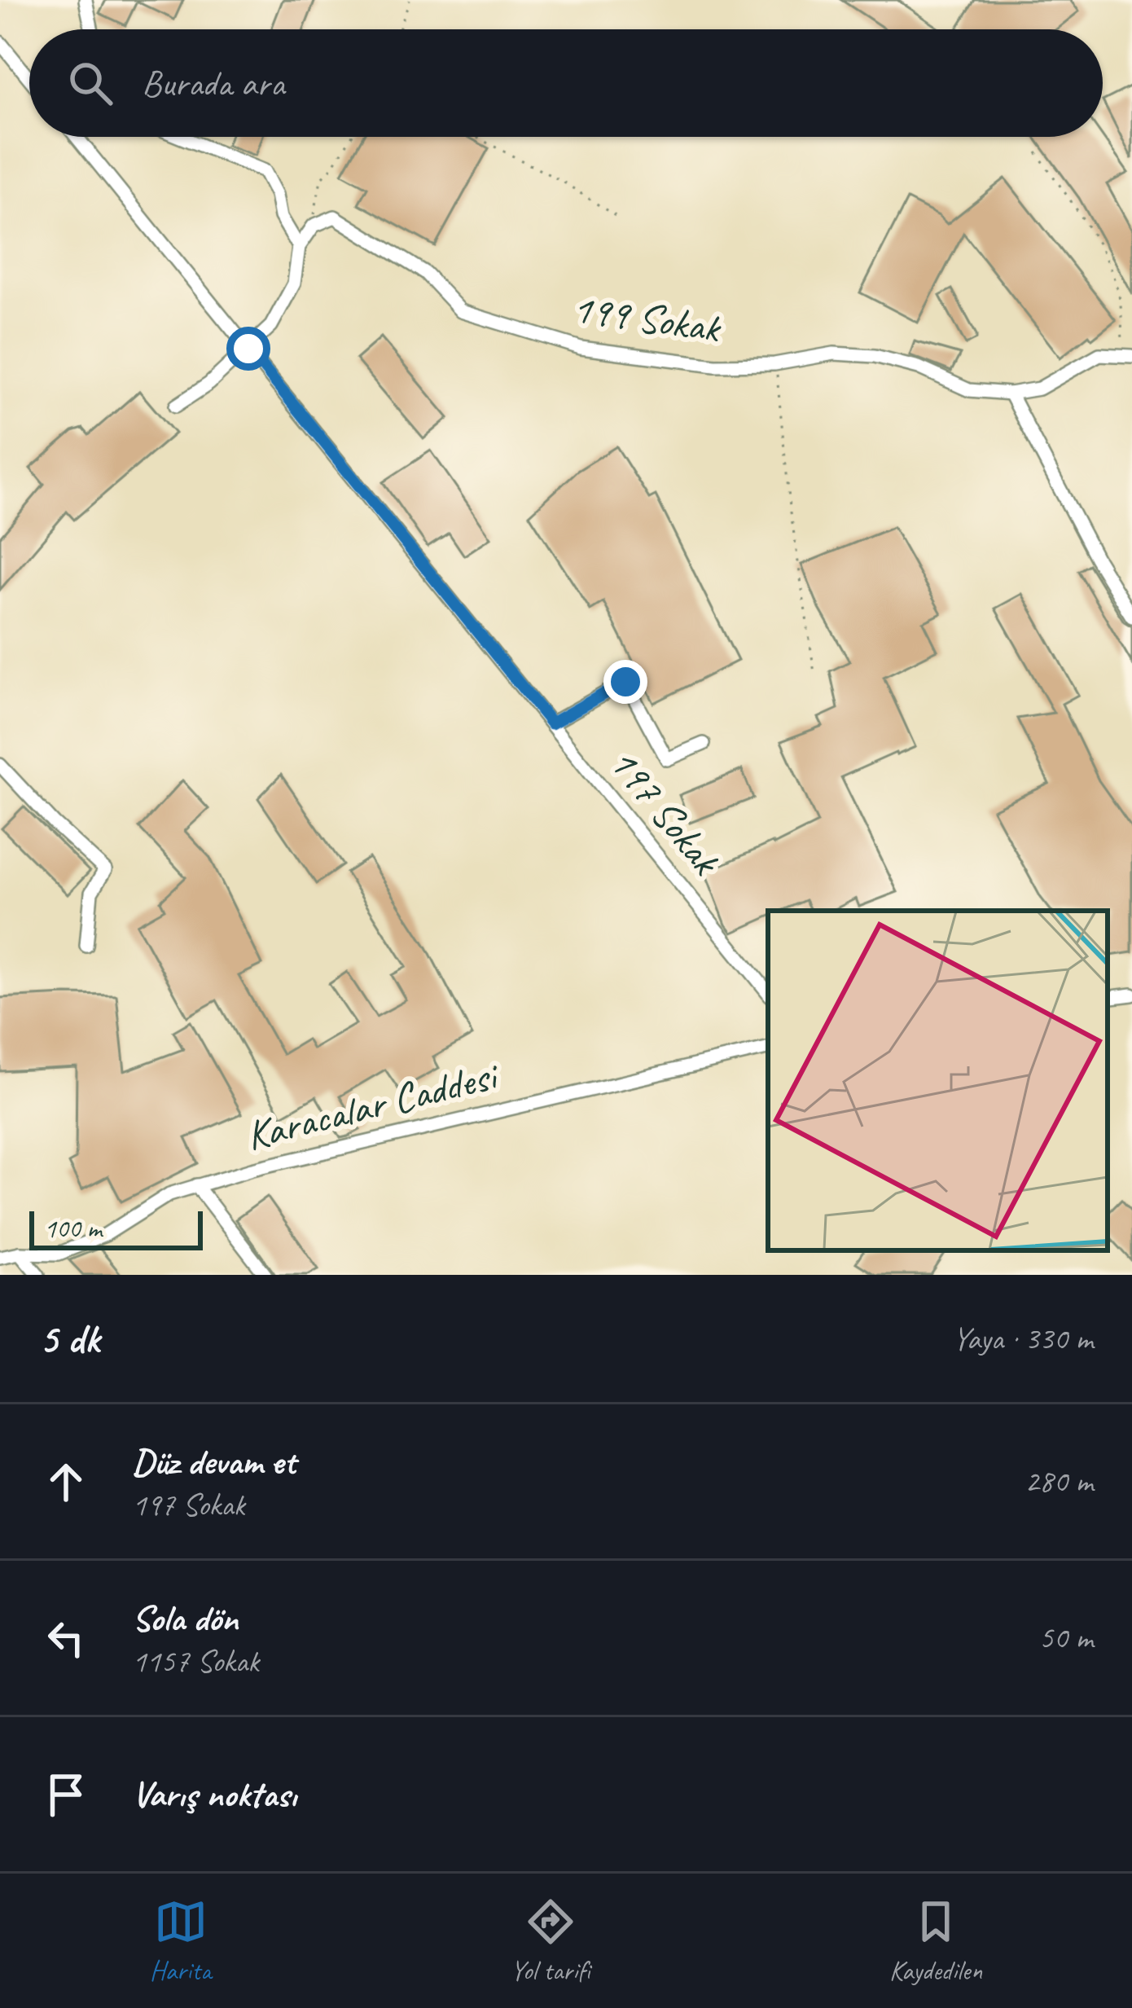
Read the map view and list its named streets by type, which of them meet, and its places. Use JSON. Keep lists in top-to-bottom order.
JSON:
{
  "streets": {
    "street": ["199 Sokak", "197 Sokak", "Karacalar Caddesi"]
  },
  "scale_bar": "100 m",
  "page": {
    "search": "Burada ara",
    "scale": "100 m",
    "heading": ["5 dk", "Yaya · 330 m"],
    "list": [
      ["Düz devam et", "197 Sokak", "280 m"],
      ["Sola dön", "1157 Sokak", "50 m"],
      "Varış noktası"
    ],
    "nav": ["Harita", "Yol tarifi", "Kaydedilen"]
  }
}
